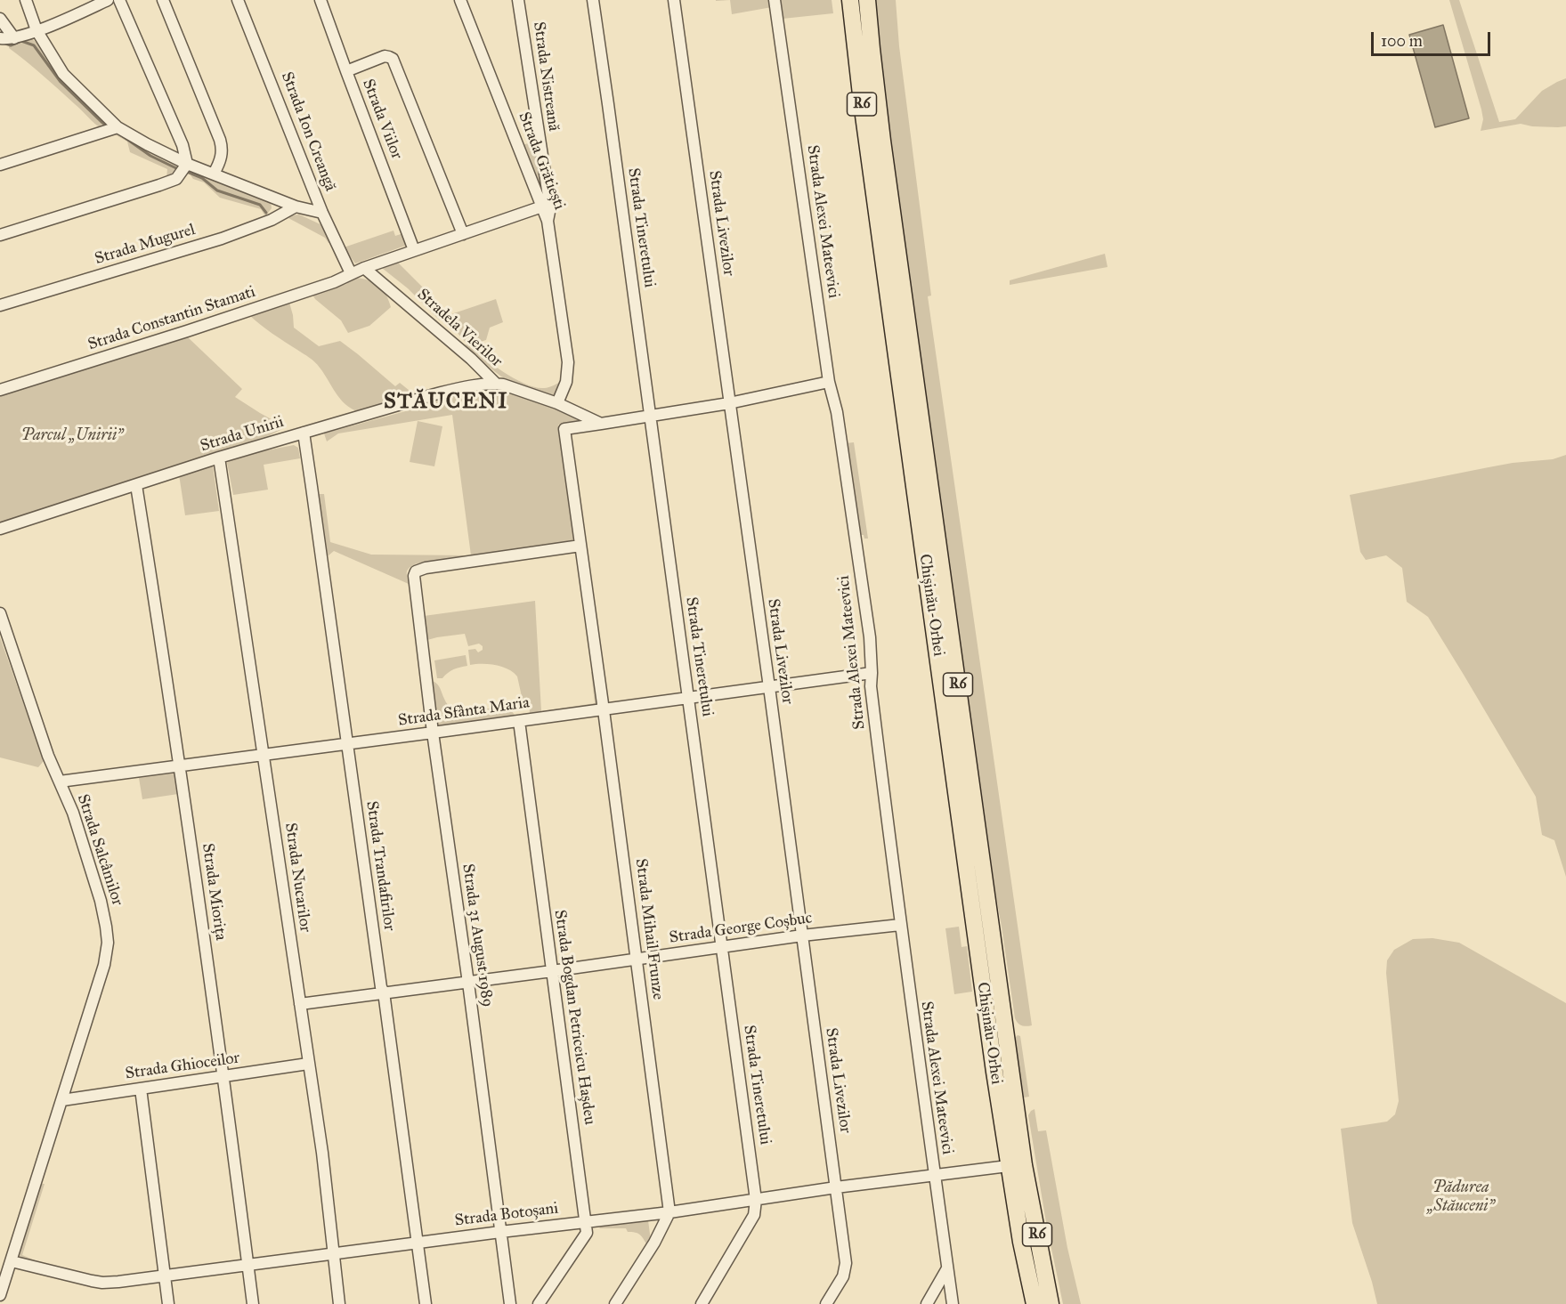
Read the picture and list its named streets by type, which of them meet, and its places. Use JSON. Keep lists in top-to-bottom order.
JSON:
{
  "streets": {
    "highway": ["R6", "Chișinău-Orhei"],
    "street": [
      "Strada Nistreană",
      "Strada Viilor",
      "Strada Ion Creangă",
      "Strada Grătiești",
      "Strada Alexei Mateevici",
      "Strada Livezilor",
      "Strada Tineretului",
      "Strada Mugurel",
      "Strada Constantin Stamati",
      "Stradela Vierilor",
      "Strada Unirii",
      "Strada Sfânta Maria",
      "Strada Salcâmilor",
      "Strada Trandafirilor",
      "Strada Nucarilor",
      "Strada Miorița",
      "Strada George Coșbuc",
      "Strada Mihail Frunze",
      "Strada 31 August 1989",
      "Strada Bogdan Petriceicu Hașdeu",
      "Strada Ghioceilor",
      "Strada Botoșani"
    ]
  },
  "crossings": [
    ["Strada Nistreană", "Strada Grătiești"],
    ["Strada Ion Creangă", "Strada Constantin Stamati"],
    ["Strada Grătiești", "Stradela Vierilor"],
    ["Strada Alexei Mateevici", "Strada Sfânta Maria"],
    ["Strada Alexei Mateevici", "Strada George Coșbuc"],
    ["Strada Alexei Mateevici", "Strada Botoșani"],
    ["Strada Livezilor", "Strada Sfânta Maria"],
    ["Strada Livezilor", "Strada George Coșbuc"],
    ["Strada Livezilor", "Strada Botoșani"],
    ["Strada Tineretului", "Strada Sfânta Maria"],
    ["Strada Tineretului", "Strada George Coșbuc"],
    ["Strada Tineretului", "Strada Botoșani"],
    ["Strada Constantin Stamati", "Stradela Vierilor"],
    ["Stradela Vierilor", "Strada Unirii"],
    ["Stradela Vierilor", "Strada Mihail Frunze"],
    ["Strada Unirii", "Strada Trandafirilor"],
    ["Strada Unirii", "Strada Nucarilor"],
    ["Strada Unirii", "Strada Miorița"],
    ["Chișinău-Orhei", "Strada Botoșani"],
    ["Strada Sfânta Maria", "Strada Salcâmilor"],
    ["Strada Sfânta Maria", "Strada Trandafirilor"],
    ["Strada Sfânta Maria", "Strada Nucarilor"],
    ["Strada Sfânta Maria", "Strada Miorița"],
    ["Strada Sfânta Maria", "Strada Mihail Frunze"],
    ["Strada Sfânta Maria", "Strada 31 August 1989"],
    ["Strada Sfânta Maria", "Strada Bogdan Petriceicu Hașdeu"],
    ["Strada Salcâmilor", "Strada Ghioceilor"],
    ["Strada Salcâmilor", "Strada Botoșani"],
    ["Strada Trandafirilor", "Strada George Coșbuc"],
    ["Strada Trandafirilor", "Strada Botoșani"],
    ["Strada Nucarilor", "Strada George Coșbuc"],
    ["Strada Nucarilor", "Strada Ghioceilor"],
    ["Strada Nucarilor", "Strada Botoșani"],
    ["Strada Miorița", "Strada Ghioceilor"],
    ["Strada Miorița", "Strada Botoșani"],
    ["Strada George Coșbuc", "Strada Mihail Frunze"],
    ["Strada George Coșbuc", "Strada 31 August 1989"],
    ["Strada George Coșbuc", "Strada Bogdan Petriceicu Hașdeu"],
    ["Strada Mihail Frunze", "Strada 31 August 1989"],
    ["Strada Mihail Frunze", "Strada Botoșani"],
    ["Strada 31 August 1989", "Strada Botoșani"],
    ["Strada Bogdan Petriceicu Hașdeu", "Strada Botoșani"]
  ],
  "districts": ["STĂUCENI"],
  "parks": ["Parcul „Unirii”", "Pădurea „Stăuceni”"],
  "scale_bar": "100 m"
}
